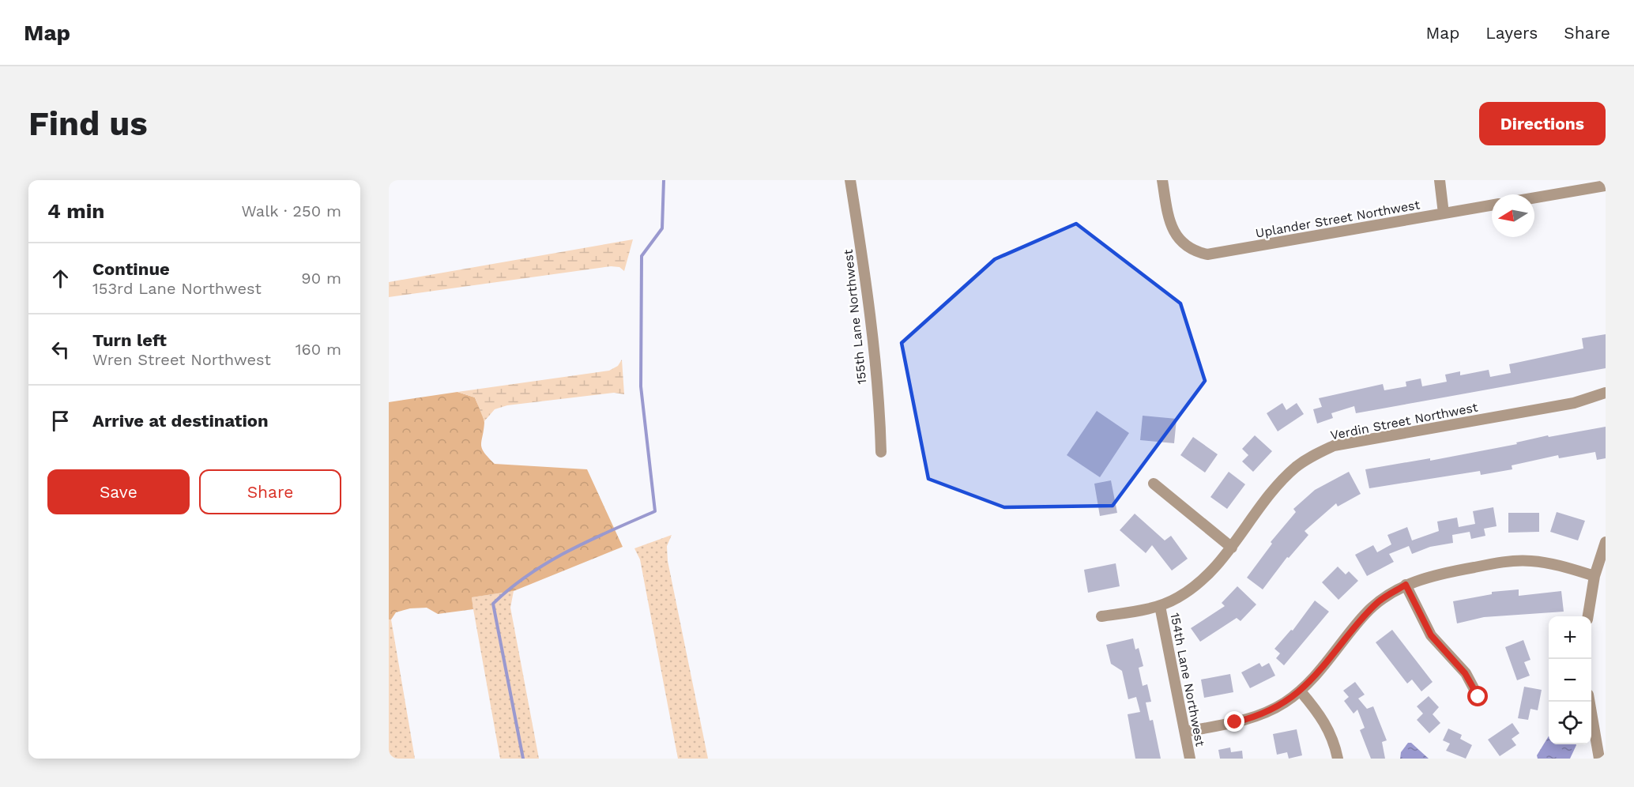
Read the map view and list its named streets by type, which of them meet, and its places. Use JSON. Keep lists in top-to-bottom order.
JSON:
{
  "streets": {
    "street": [
      "Uplander Street Northwest",
      "155th Lane Northwest",
      "Verdin Street Northwest",
      "154th Lane Northwest"
    ]
  },
  "crossings": [
    ["Verdin Street Northwest", "154th Lane Northwest"]
  ],
  "north": "left",
  "page": {
    "header": "Map",
    "nav": ["Map", "Layers", "Share"],
    "buttons": [
      "Directions",
      ["Save", "Share"]
    ],
    "title": "Find us",
    "heading": ["4 min", "Walk · 250 m"],
    "list": [
      ["Continue", "153rd Lane Northwest", "90 m"],
      ["Turn left", "Wren Street Northwest", "160 m"],
      "Arrive at destination"
    ],
    "map_buttons": ["+", "−"]
  }
}
